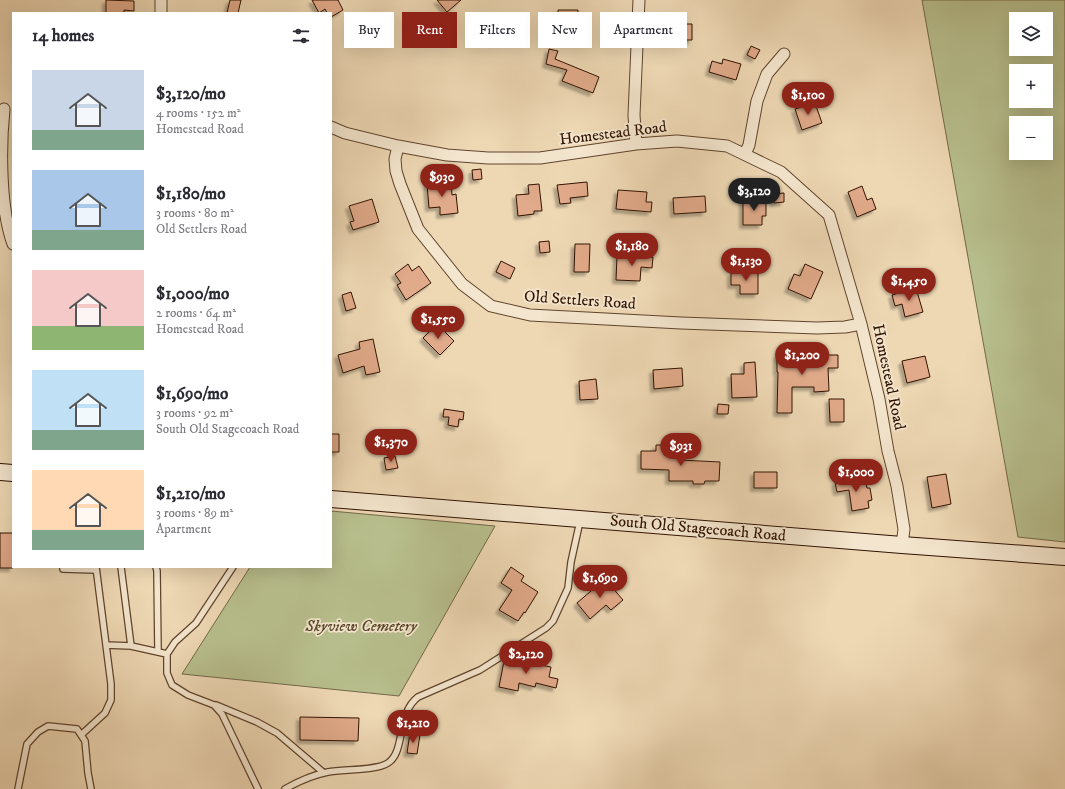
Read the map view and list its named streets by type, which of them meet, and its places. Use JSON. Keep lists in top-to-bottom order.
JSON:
{
  "streets": {
    "street": ["Homestead Road", "Old Settlers Road", "South Old Stagecoach Road"]
  },
  "crossings": [
    ["Homestead Road", "Old Settlers Road"],
    ["Homestead Road", "South Old Stagecoach Road"]
  ],
  "parks": ["Skyview Cemetery"],
  "page": {
    "map_buttons": ["+", "−"],
    "chip": [
      "Buy",
      "Rent",
      "Filters",
      "New",
      "Apartment"
    ],
    "heading": "14 homes",
    "list": [
      {
        "name": "$3,120/mo",
        "note": "4 rooms · 152 m² · Homestead Road"
      },
      {
        "name": "$1,180/mo",
        "note": "3 rooms · 80 m² · Old Settlers Road"
      },
      {
        "name": "$1,000/mo",
        "note": "2 rooms · 64 m² · Homestead Road"
      },
      {
        "name": "$1,690/mo",
        "note": "3 rooms · 92 m² · South Old Stagecoach Road"
      },
      {
        "name": "$1,210/mo",
        "note": "3 rooms · 89 m² · Apartment"
      }
    ],
    "price": [
      "$1,100",
      "$930",
      "$3,120",
      "$1,180",
      "$1,130",
      "$1,450",
      "$1,550",
      "$1,200",
      "$1,370",
      "$931",
      "$1,000",
      "$1,690",
      "$2,120",
      "$1,210"
    ]
  }
}
